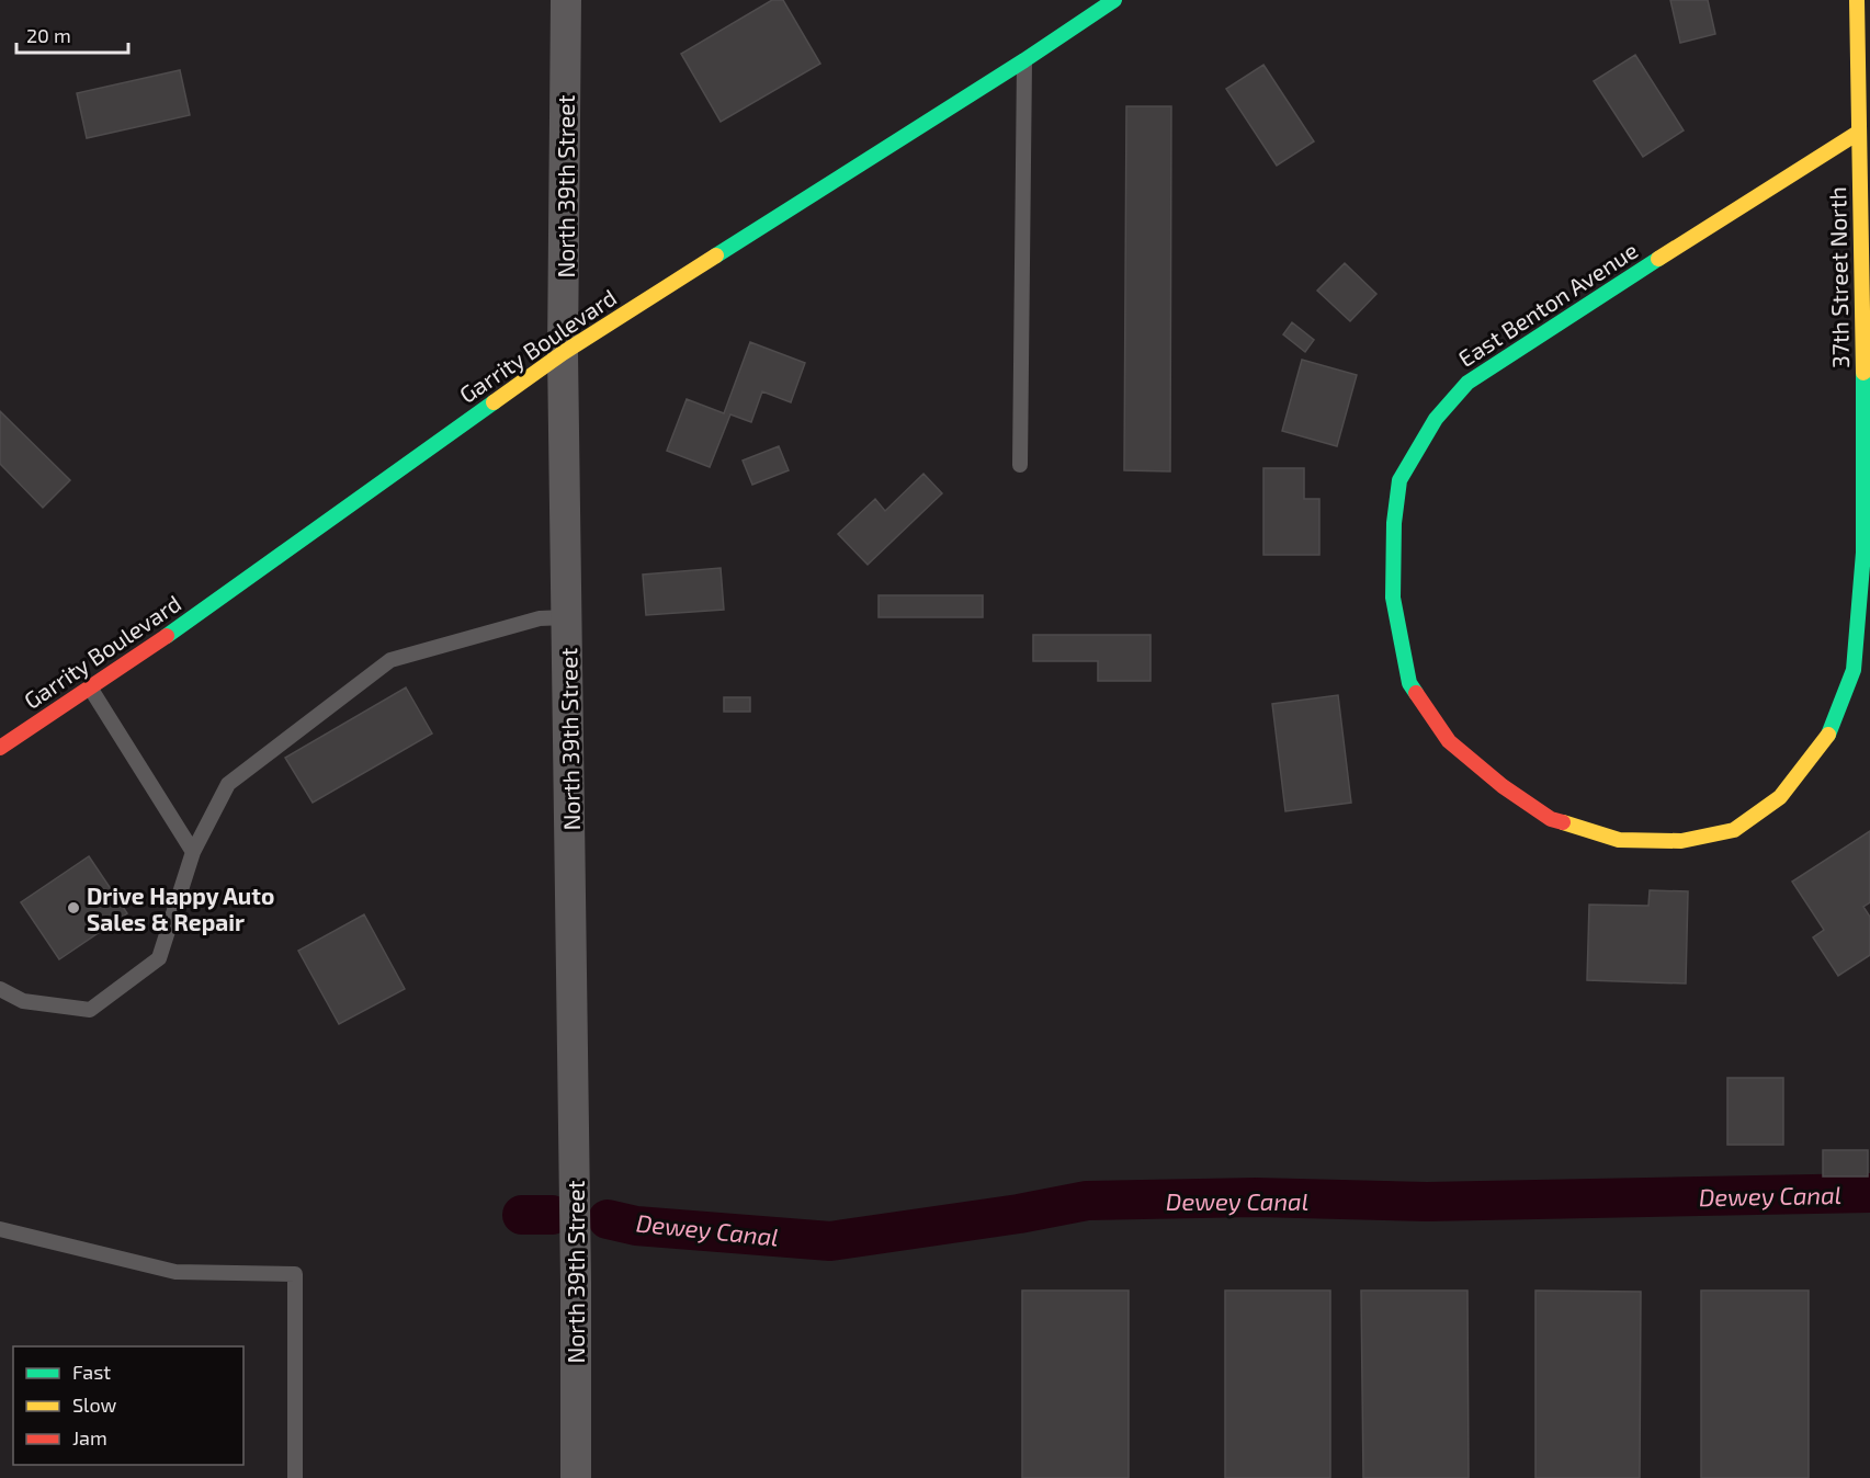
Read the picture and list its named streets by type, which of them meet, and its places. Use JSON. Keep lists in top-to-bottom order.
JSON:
{
  "streets": {
    "street": [
      "North 39th Street",
      "37th Street North",
      "East Benton Avenue",
      "Garrity Boulevard"
    ]
  },
  "crossings": [
    ["North 39th Street", "Garrity Boulevard"],
    ["37th Street North", "East Benton Avenue"]
  ],
  "water": ["Dewey Canal"],
  "places": ["Drive Happy Auto Sales & Repair"],
  "legend": ["Fast", "Slow", "Jam"],
  "scale_bar": "20 m"
}
